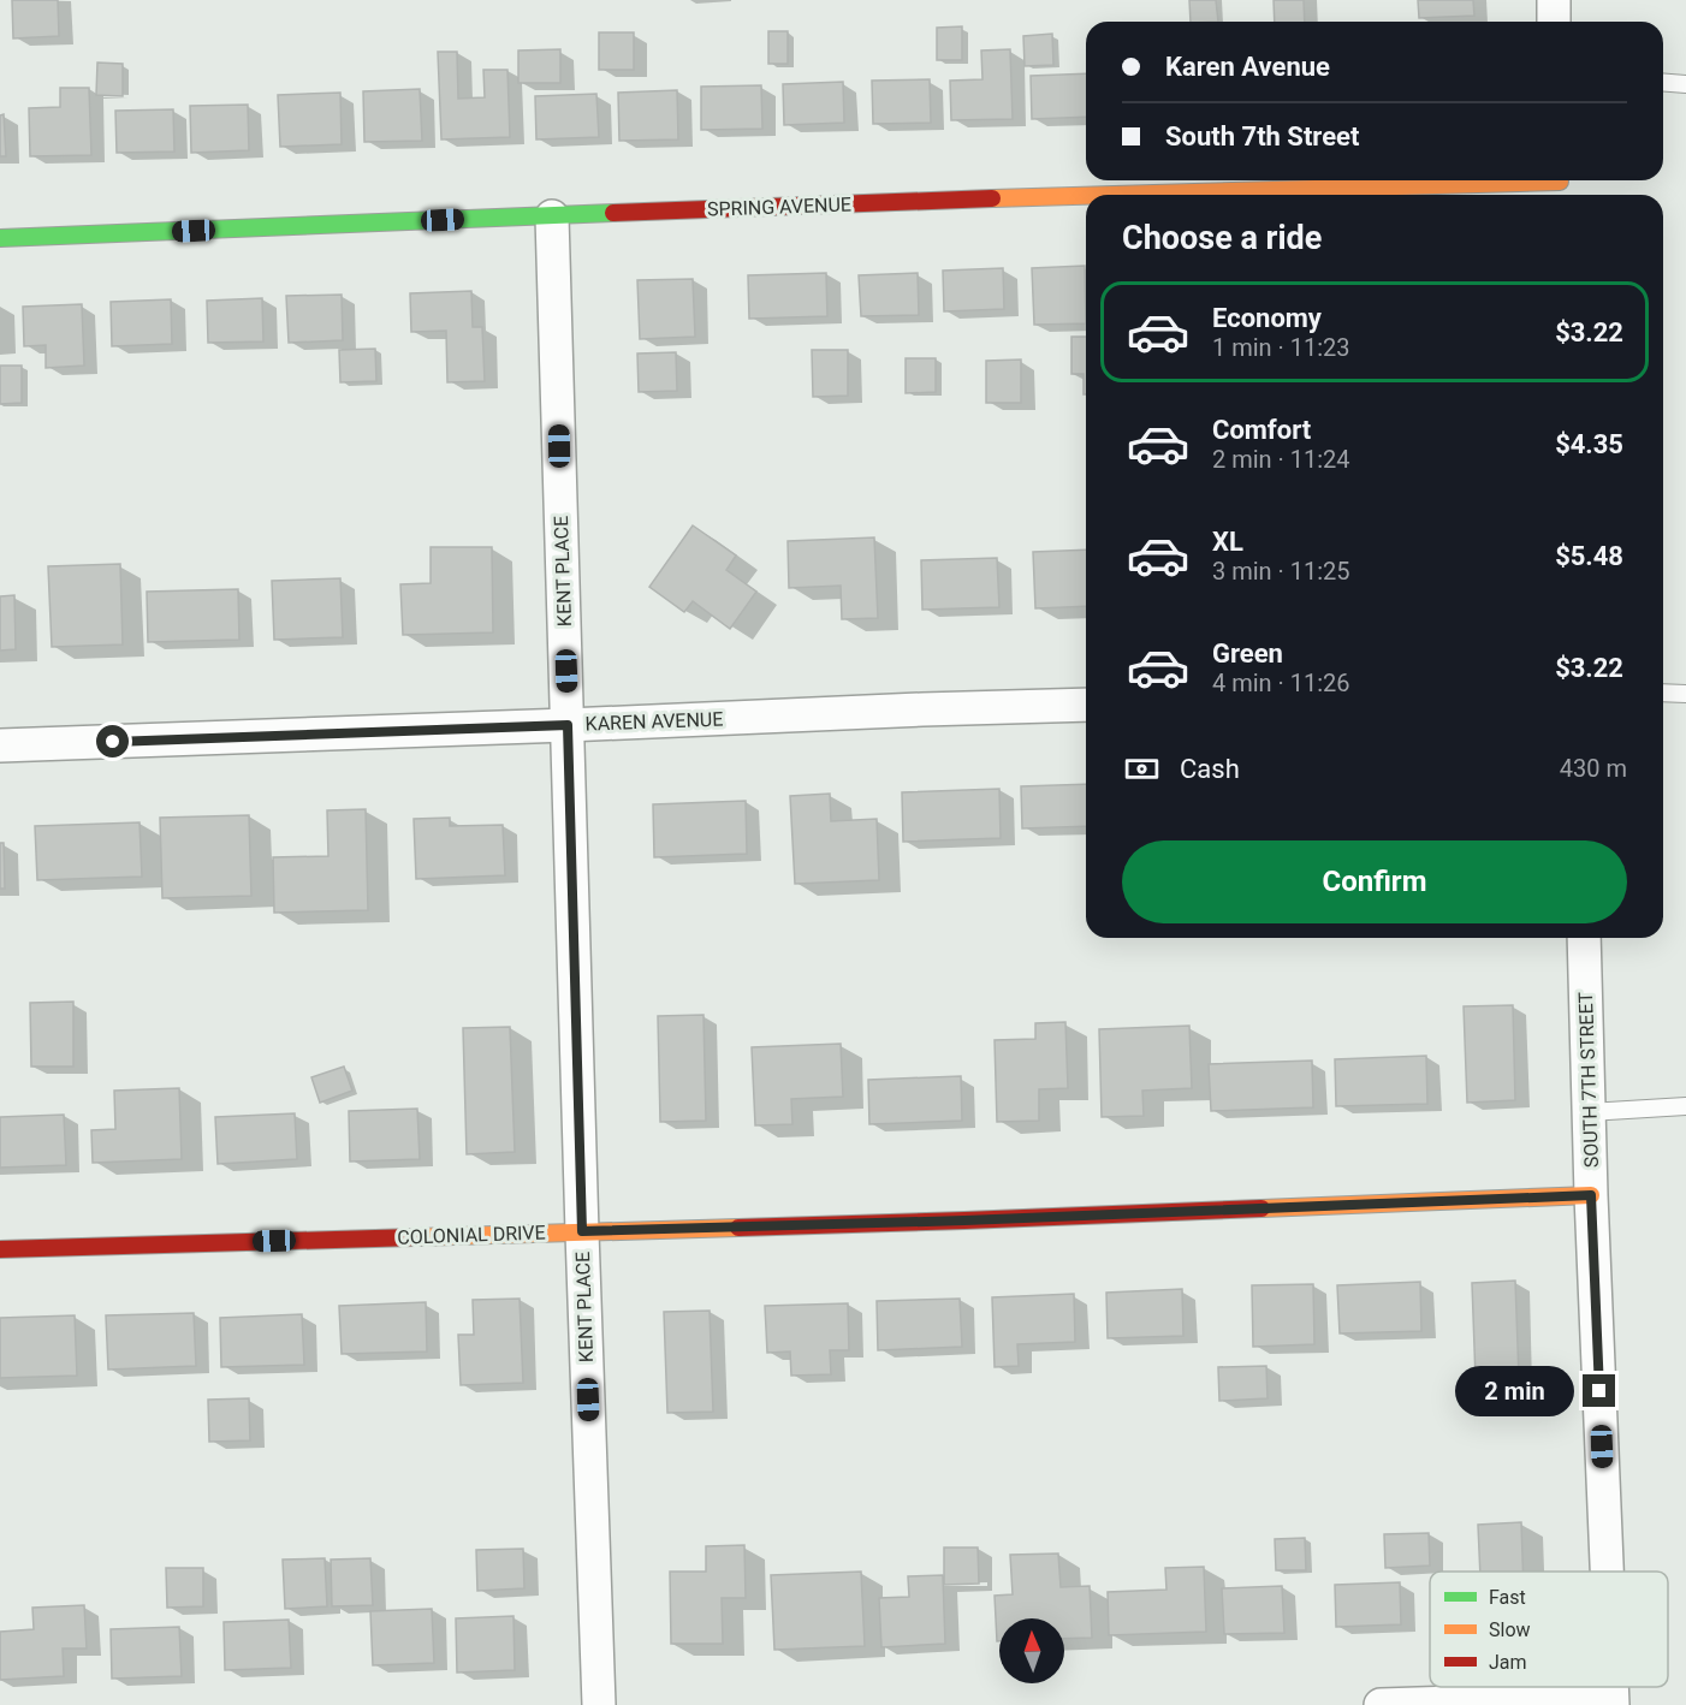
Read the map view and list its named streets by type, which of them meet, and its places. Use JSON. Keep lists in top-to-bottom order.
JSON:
{
  "streets": {
    "street": [
      "SPRING AVENUE",
      "KENT PLACE",
      "KAREN AVENUE",
      "SOUTH 7TH STREET",
      "COLONIAL DRIVE"
    ]
  },
  "crossings": [
    ["SPRING AVENUE", "KENT PLACE"],
    ["KENT PLACE", "KAREN AVENUE"],
    ["KENT PLACE", "COLONIAL DRIVE"],
    ["SOUTH 7TH STREET", "COLONIAL DRIVE"]
  ],
  "legend": ["Fast", "Slow", "Jam"],
  "north": "top",
  "page": {
    "banner": ["Karen Avenue", "South 7th Street"],
    "heading": "Choose a ride",
    "list": [
      {
        "name": "Economy",
        "note": "1 min · 11:23",
        "value": "$3.22"
      },
      {
        "name": "Comfort",
        "note": "2 min · 11:24",
        "value": "$4.35"
      },
      {
        "name": "XL",
        "note": "3 min · 11:25",
        "value": "$5.48"
      },
      {
        "name": "Green",
        "note": "4 min · 11:26",
        "value": "$3.22"
      }
    ],
    "pay": ["Cash", "430 m"],
    "buttons": "Confirm",
    "bubble": "2 min"
  }
}
